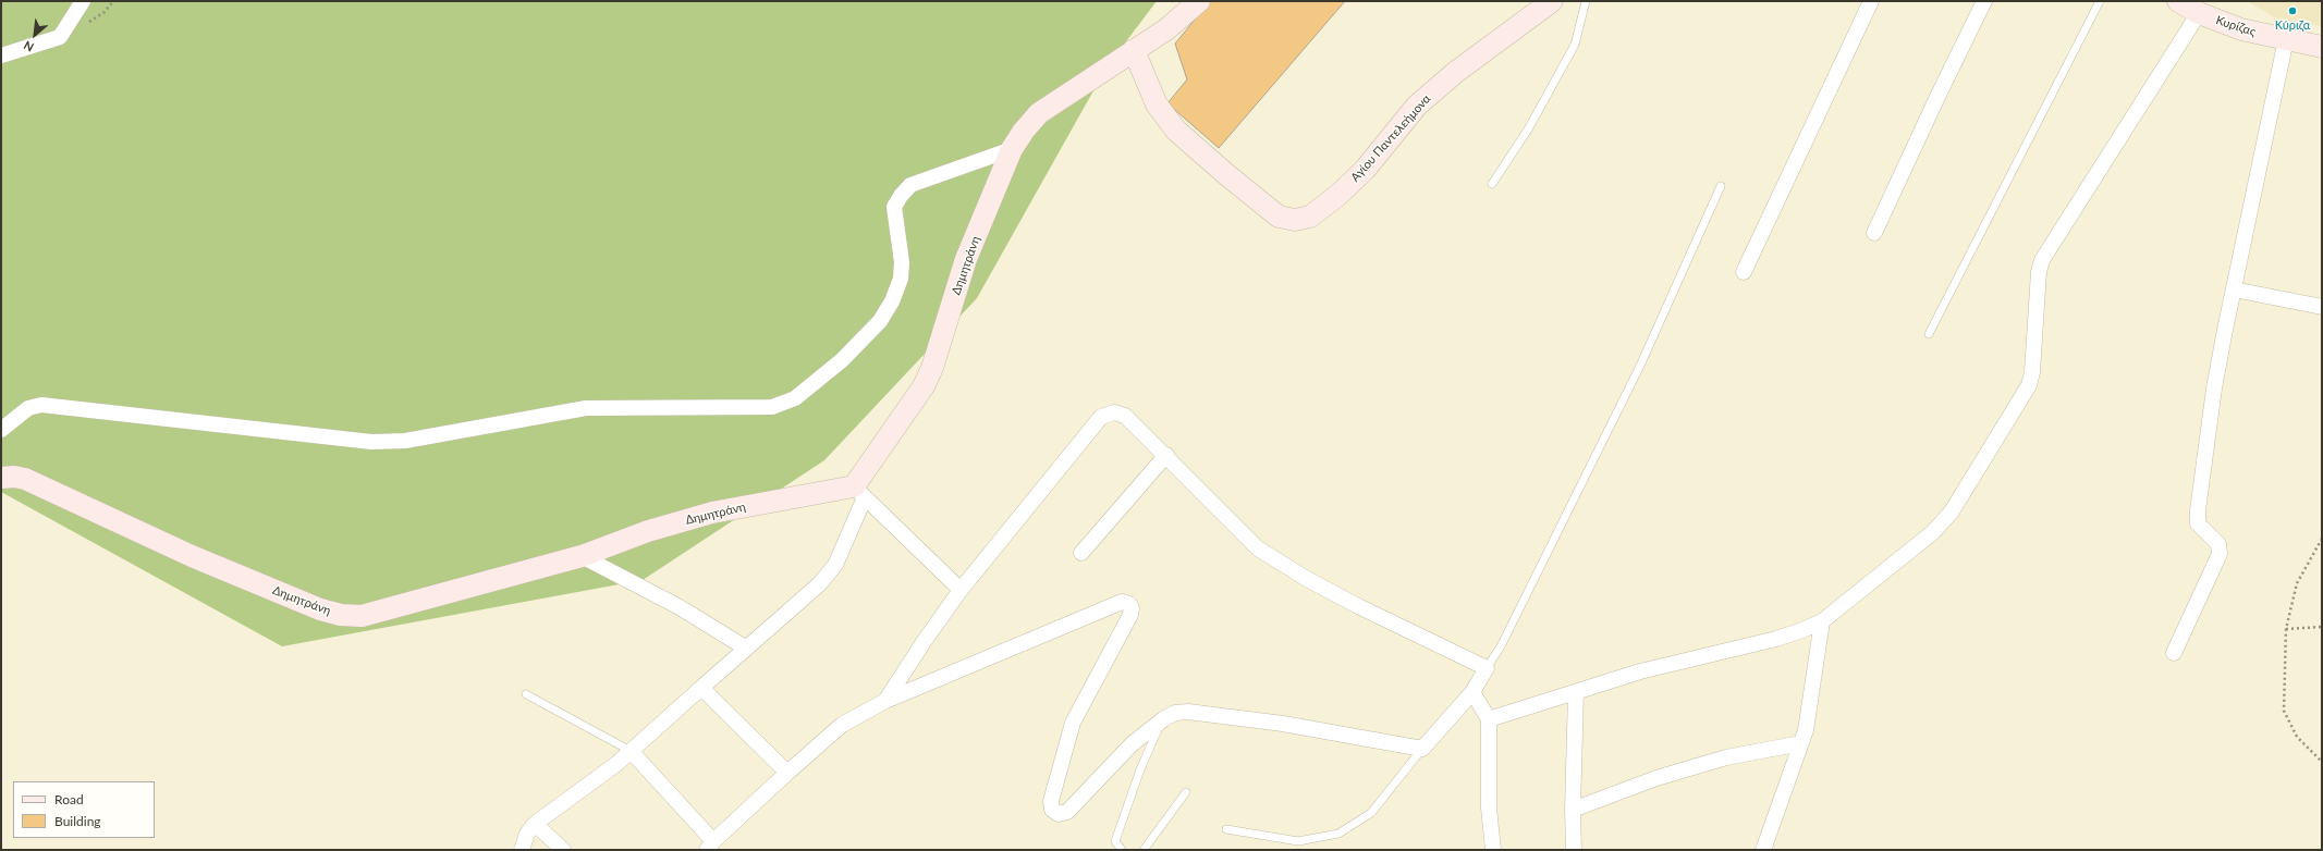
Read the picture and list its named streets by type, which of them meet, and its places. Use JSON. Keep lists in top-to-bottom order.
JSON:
{
  "streets": {
    "street": ["Κυρίζας", "Αγίου Παντελεήμονα", "Δημητράνη"]
  },
  "crossings": [
    ["Αγίου Παντελεήμονα", "Δημητράνη"]
  ],
  "places": ["Κύριζα"],
  "legend": ["Road", "Building"],
  "north": "bottom left"
}
